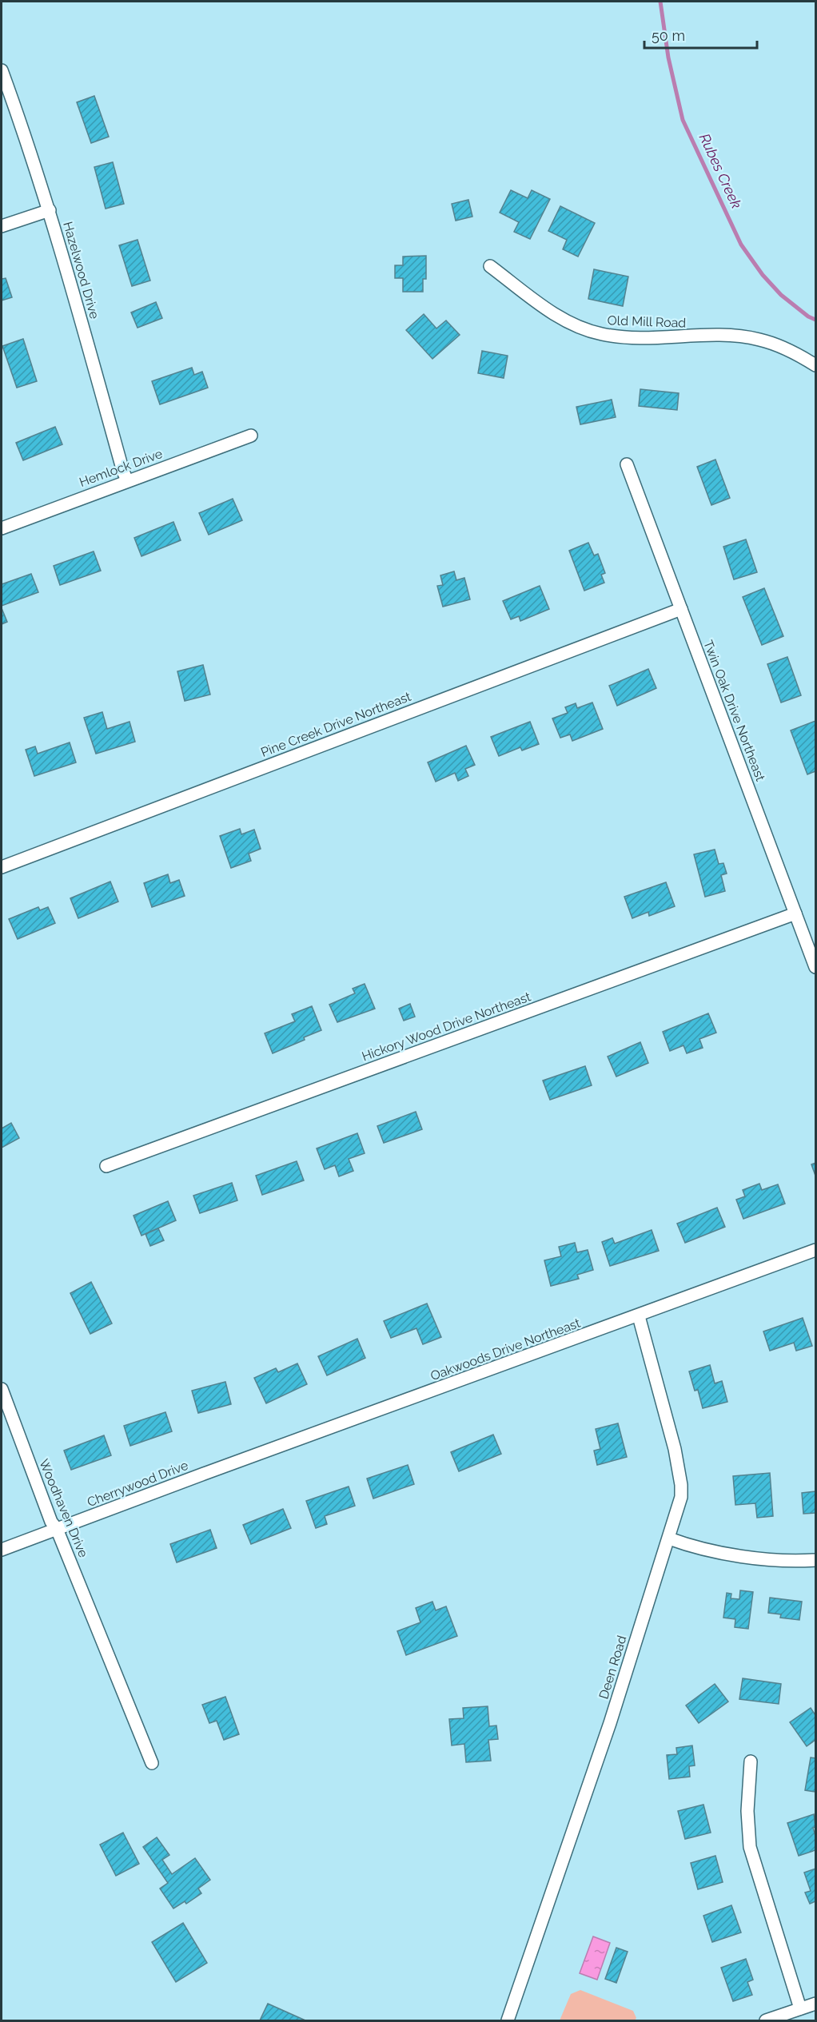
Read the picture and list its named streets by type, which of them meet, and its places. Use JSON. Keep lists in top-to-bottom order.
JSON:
{
  "streets": {
    "street": [
      "Hazelwood Drive",
      "Old Mill Road",
      "Hemlock Drive",
      "Twin Oak Drive Northeast",
      "Pine Creek Drive Northeast",
      "Hickory Wood Drive Northeast",
      "Oakwoods Drive Northeast",
      "Cherrywood Drive",
      "Woodhaven Drive",
      "Deen Road"
    ]
  },
  "crossings": [
    ["Hazelwood Drive", "Hemlock Drive"],
    ["Twin Oak Drive Northeast", "Pine Creek Drive Northeast"],
    ["Twin Oak Drive Northeast", "Hickory Wood Drive Northeast"],
    ["Oakwoods Drive Northeast", "Cherrywood Drive"],
    ["Oakwoods Drive Northeast", "Deen Road"],
    ["Cherrywood Drive", "Woodhaven Drive"]
  ],
  "water": ["Rubes Creek"],
  "scale_bar": "50 m"
}
